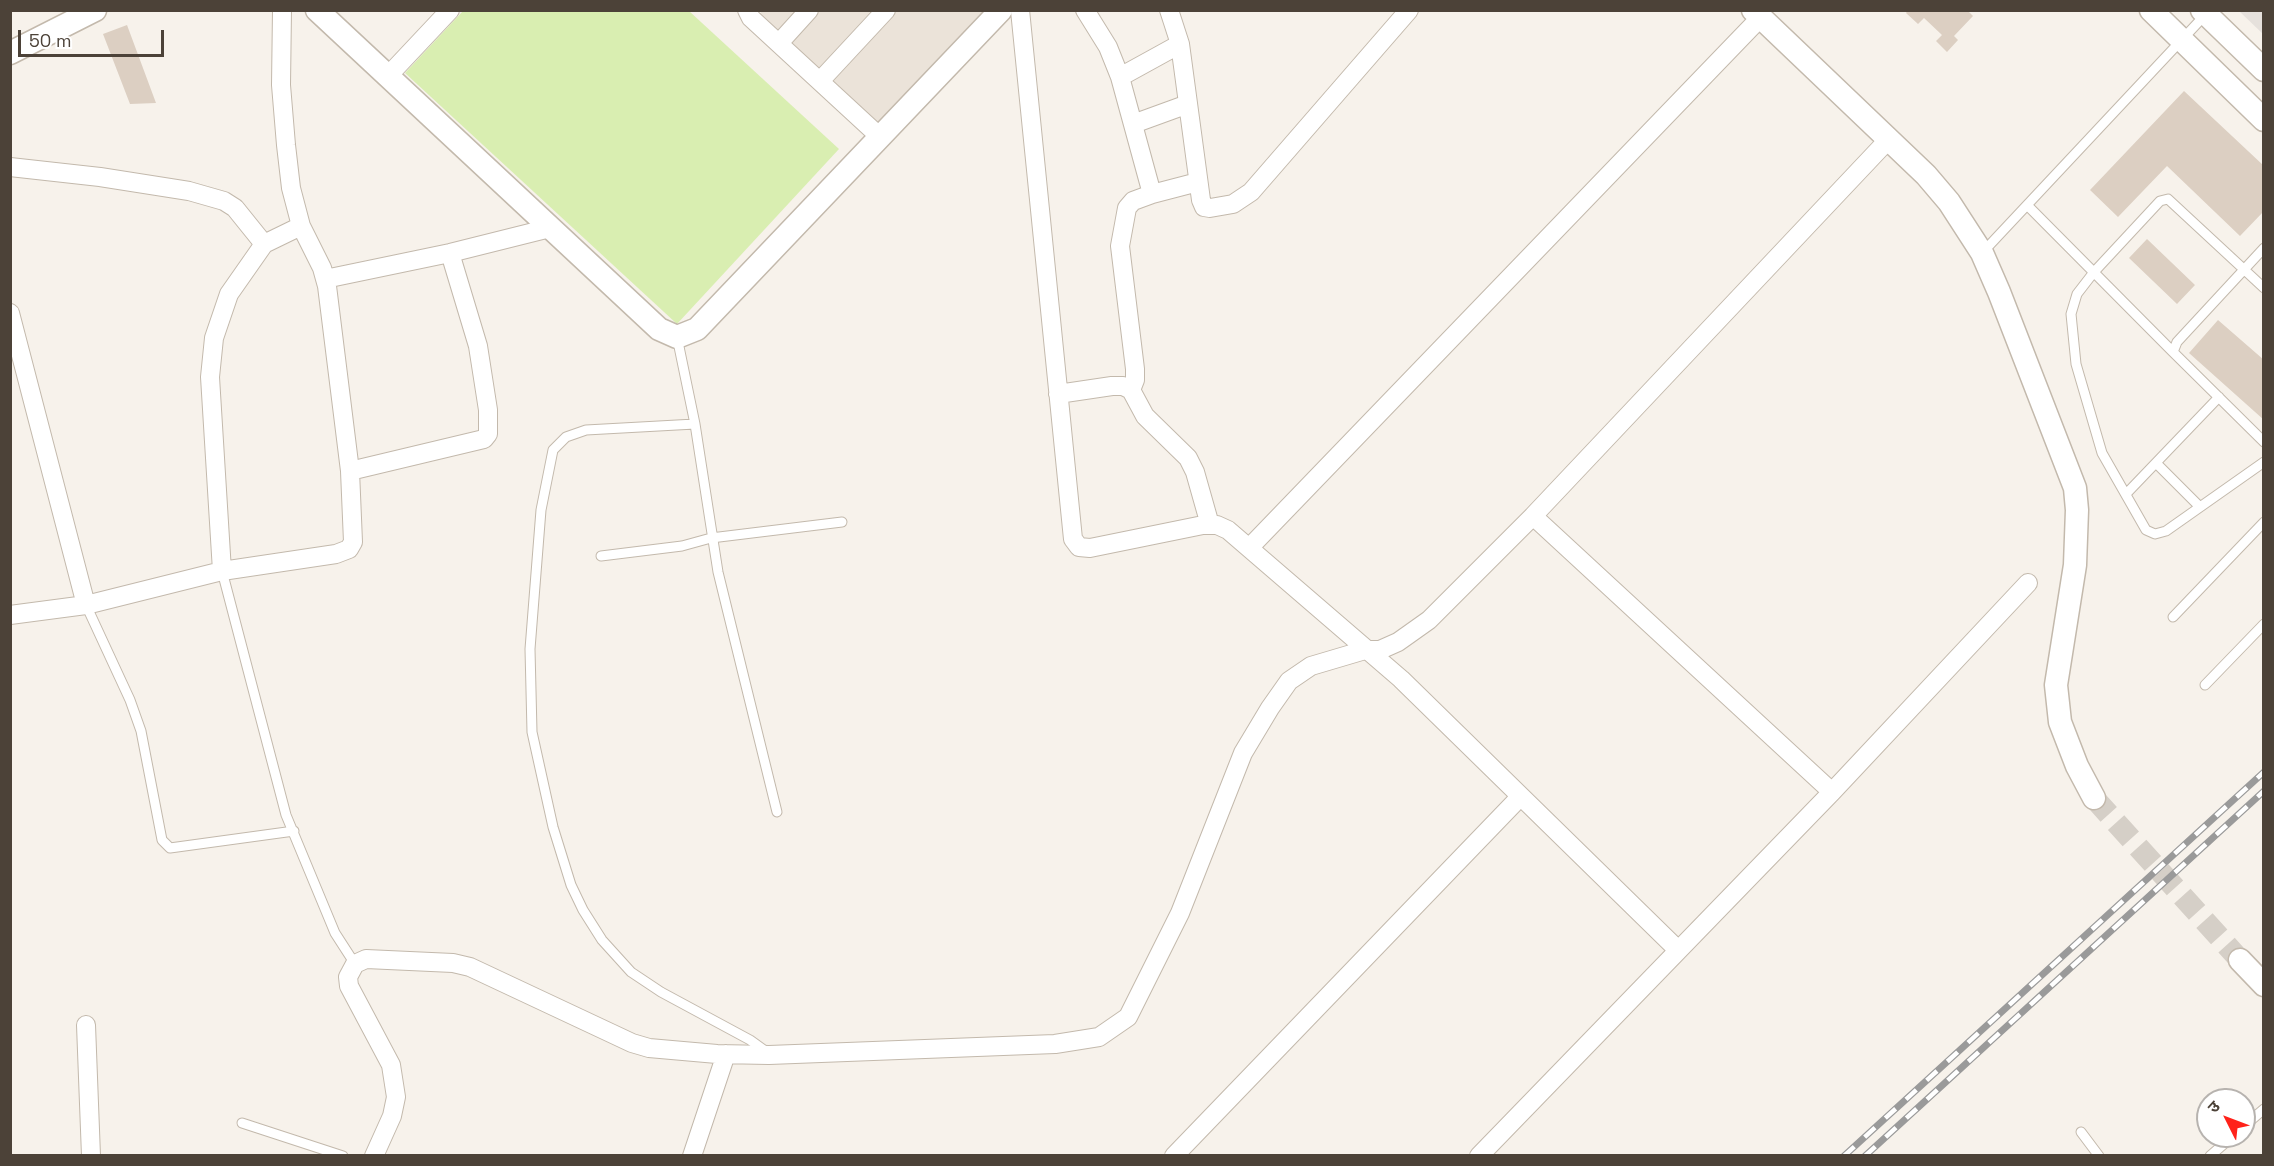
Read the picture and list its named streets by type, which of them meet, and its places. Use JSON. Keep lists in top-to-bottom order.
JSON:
{
  "scale_bar": "50 m",
  "north": "top left"
}
